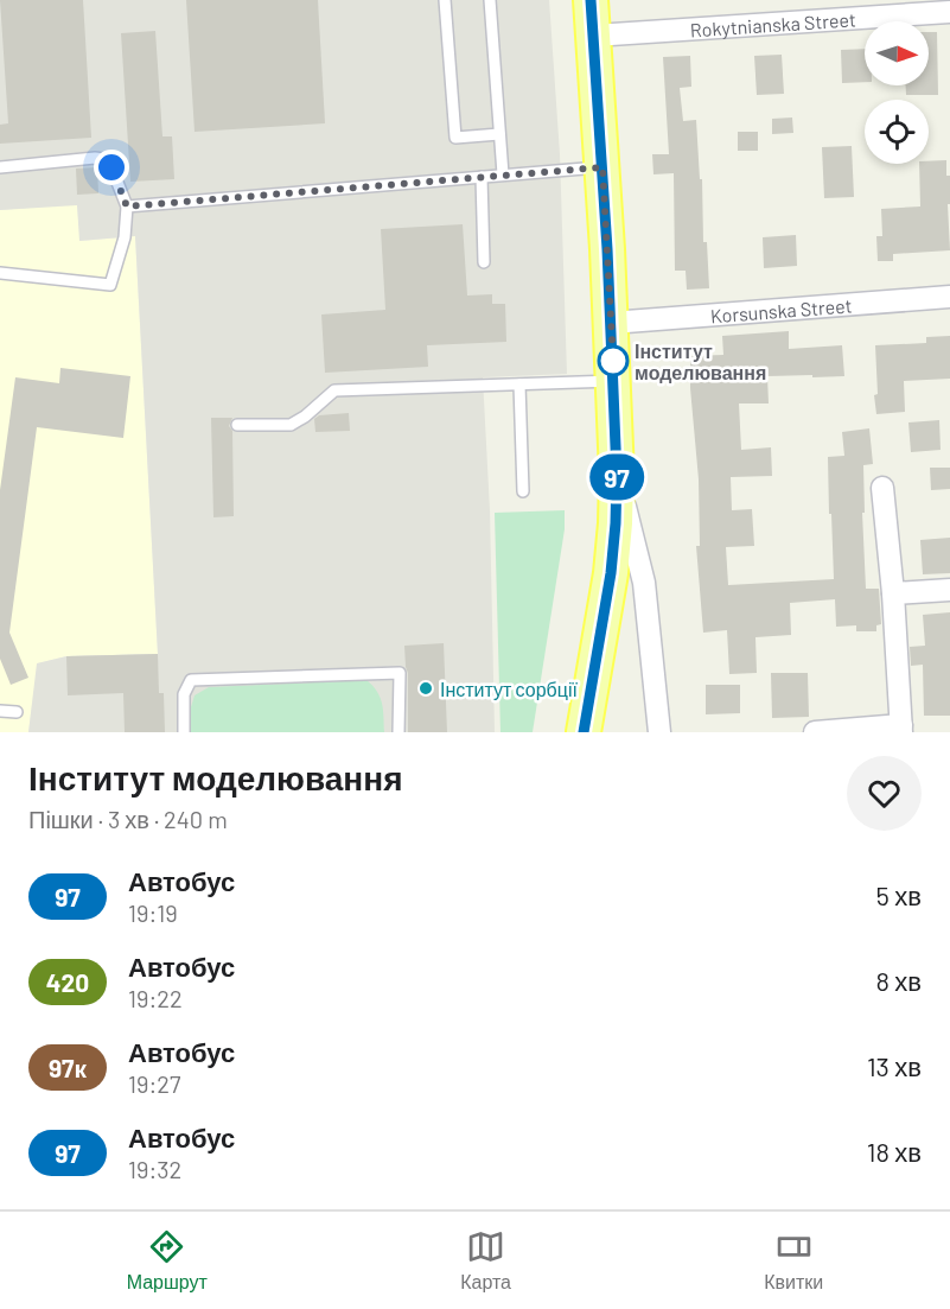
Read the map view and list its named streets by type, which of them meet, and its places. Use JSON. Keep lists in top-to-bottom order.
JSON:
{
  "streets": {
    "street": ["Rokytnianska Street", "Korsunska Street"]
  },
  "places": ["Інститут моделювання", "Інститут сорбції"],
  "lines": ["bus line 97"],
  "north": "right",
  "page": {
    "on_map": "97",
    "heading": ["Інститут моделювання", "Пішки · 3 хв · 240 m"],
    "list": [
      {
        "mark": "97",
        "name": "Автобус",
        "note": "19:19",
        "value": "5 хв"
      },
      {
        "mark": "420",
        "name": "Автобус",
        "note": "19:22",
        "value": "8 хв"
      },
      {
        "mark": "97к",
        "name": "Автобус",
        "note": "19:27",
        "value": "13 хв"
      },
      {
        "mark": "97",
        "name": "Автобус",
        "note": "19:32",
        "value": "18 хв"
      }
    ],
    "tabs": ["Маршрут", "Карта", "Квитки"]
  }
}
